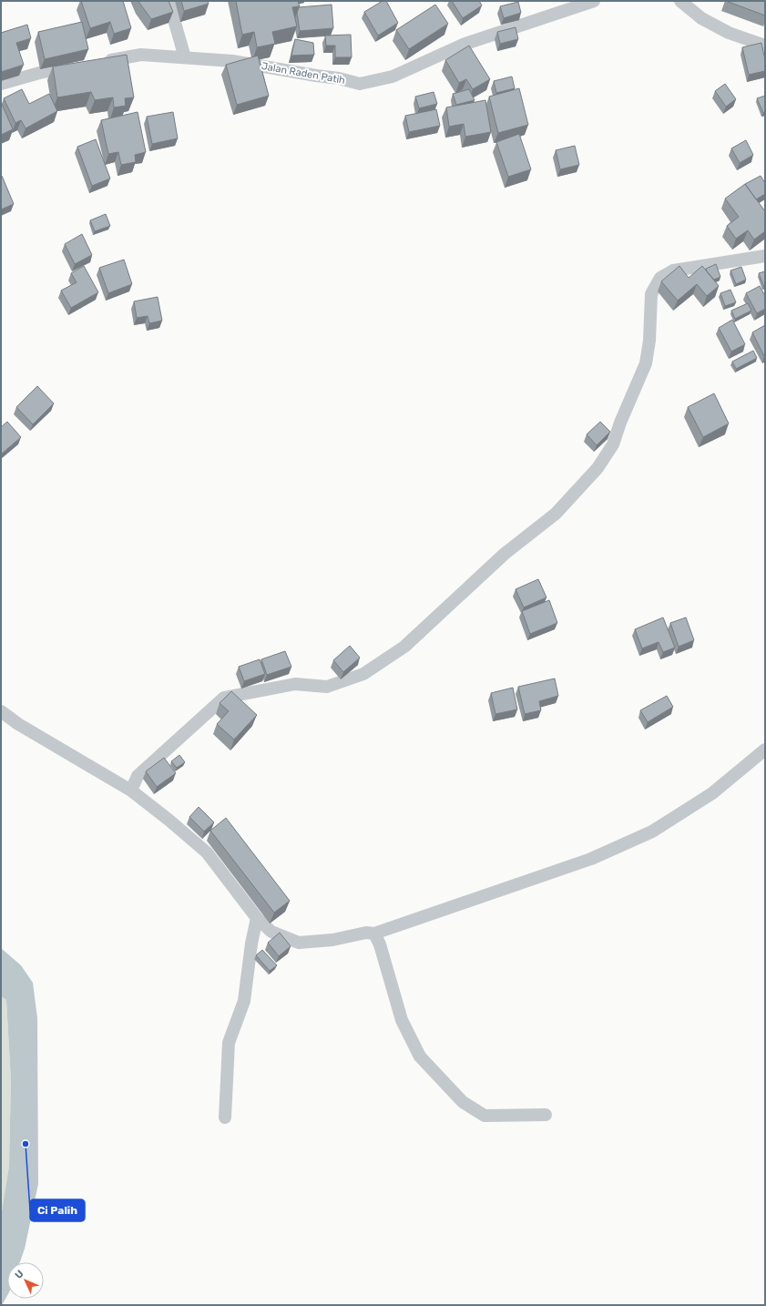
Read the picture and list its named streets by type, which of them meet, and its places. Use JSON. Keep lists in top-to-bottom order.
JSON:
{
  "streets": {
    "street": ["Jalan Raden Patih"]
  },
  "places": ["Ci Palih"],
  "north": "top left"
}
